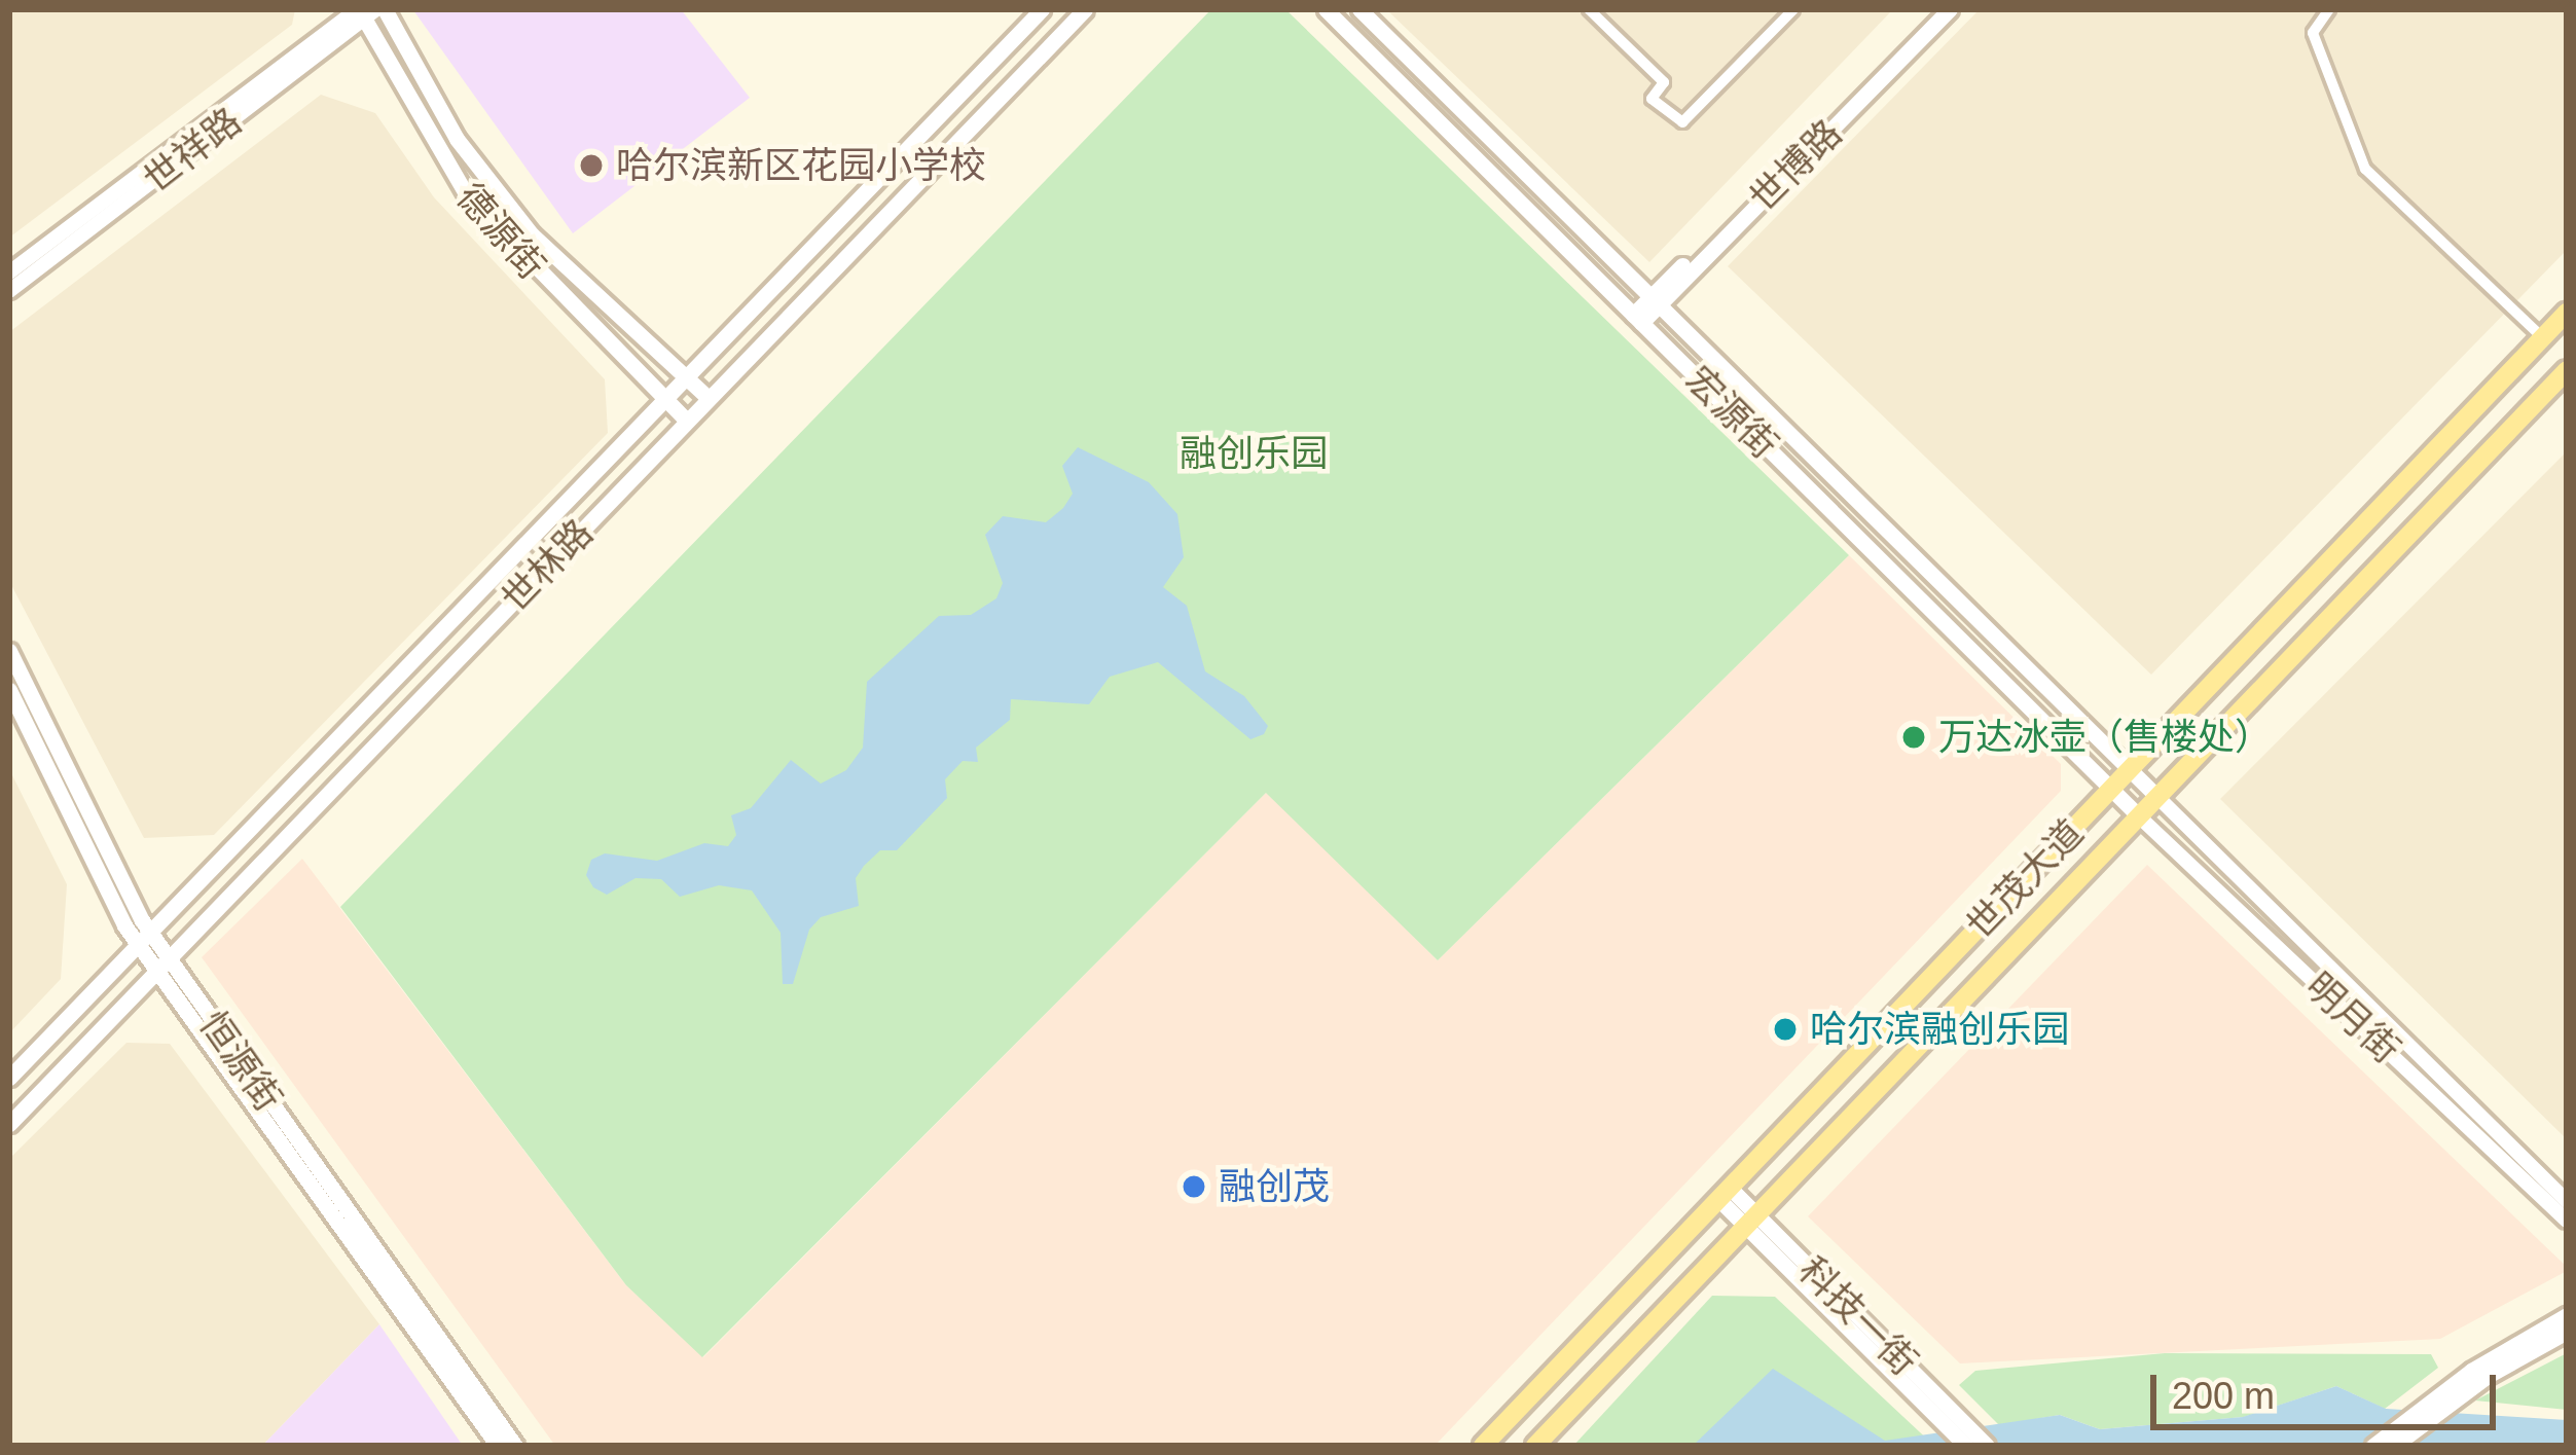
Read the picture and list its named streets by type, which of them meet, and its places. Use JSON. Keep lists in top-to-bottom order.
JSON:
{
  "streets": {
    "main road": [
      "世博路",
      "德源街",
      "宏源街",
      "世林路",
      "世茂大道",
      "恒源街",
      "科技一街"
    ],
    "street": ["世祥路", "明月街"]
  },
  "crossings": [
    ["世祥路", "德源街"],
    ["世博路", "宏源街"],
    ["德源街", "世林路"],
    ["宏源街", "世茂大道"],
    ["宏源街", "明月街"],
    ["世林路", "恒源街"],
    ["世茂大道", "明月街"],
    ["世茂大道", "科技一街"]
  ],
  "parks": ["融创乐园"],
  "places": [
    "哈尔滨新区花园小学校",
    "万达冰壶（售楼处）",
    "哈尔滨融创乐园",
    "融创茂"
  ],
  "scale_bar": "200 m"
}
